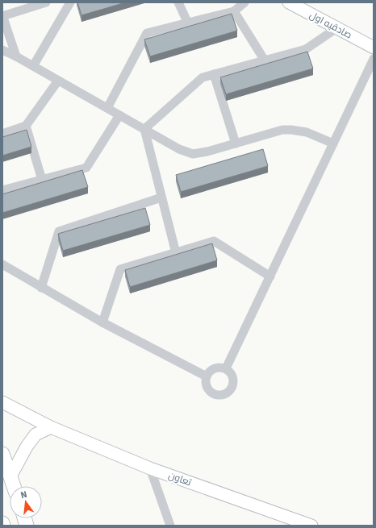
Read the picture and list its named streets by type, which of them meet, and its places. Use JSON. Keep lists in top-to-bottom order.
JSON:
{
  "streets": {
    "street": ["صادقیه اول", "تعاون"]
  },
  "north": "top"
}
